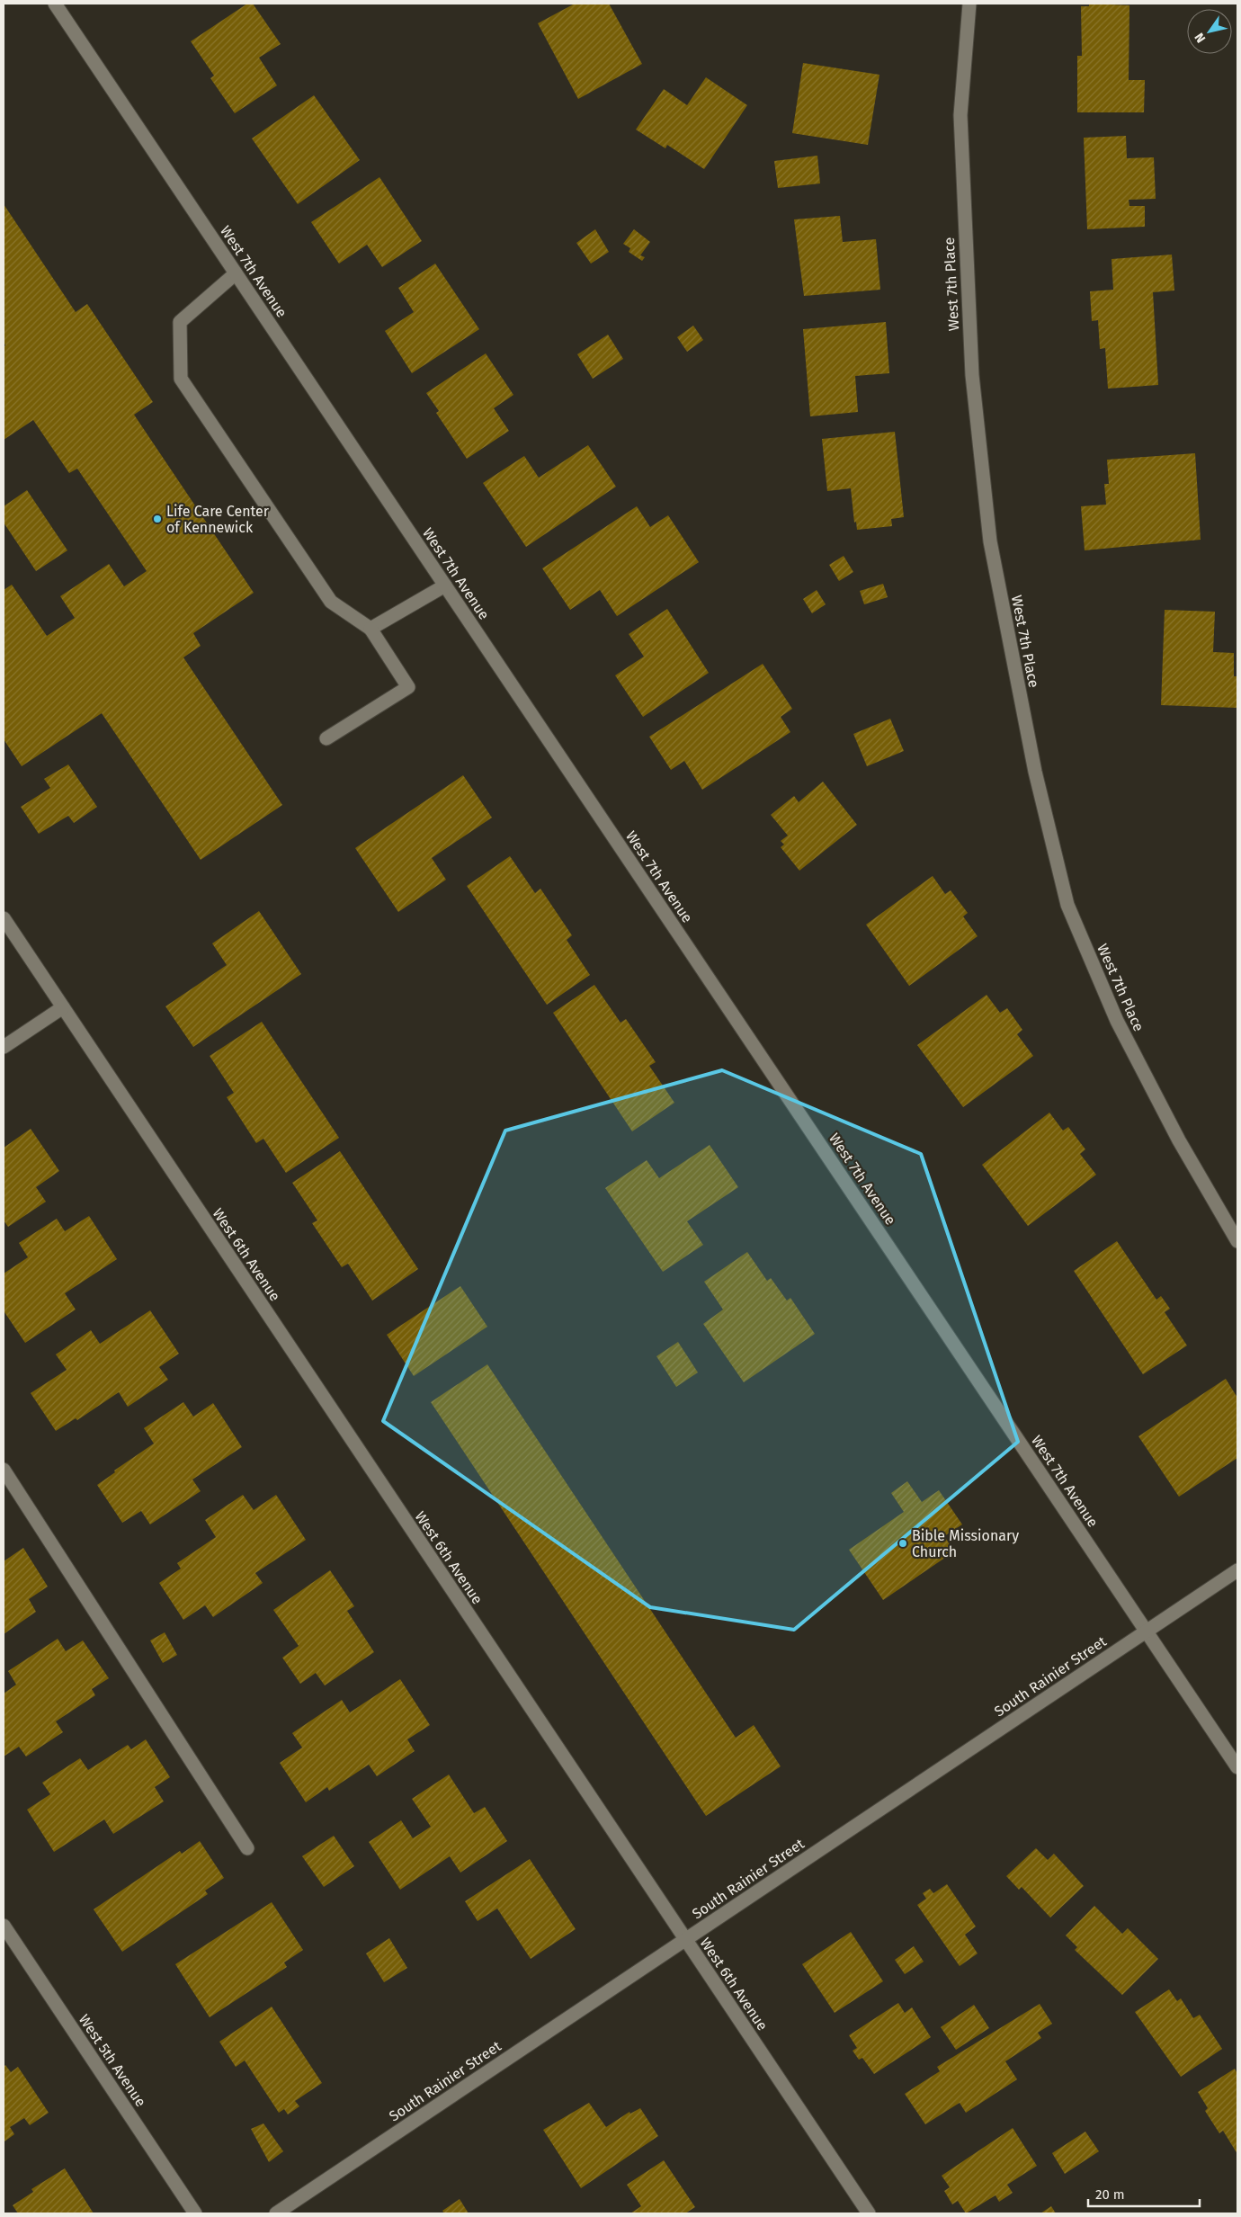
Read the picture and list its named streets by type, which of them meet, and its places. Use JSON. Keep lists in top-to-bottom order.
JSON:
{
  "streets": {
    "street": [
      "West 7th Avenue",
      "West 7th Place",
      "West 6th Avenue",
      "South Rainier Street",
      "West 5th Avenue"
    ]
  },
  "crossings": [
    ["West 7th Avenue", "South Rainier Street"],
    ["West 6th Avenue", "South Rainier Street"]
  ],
  "places": ["Life Care Center of Kennewick", "Bible Missionary Church"],
  "scale_bar": "20 m",
  "north": "bottom left"
}
